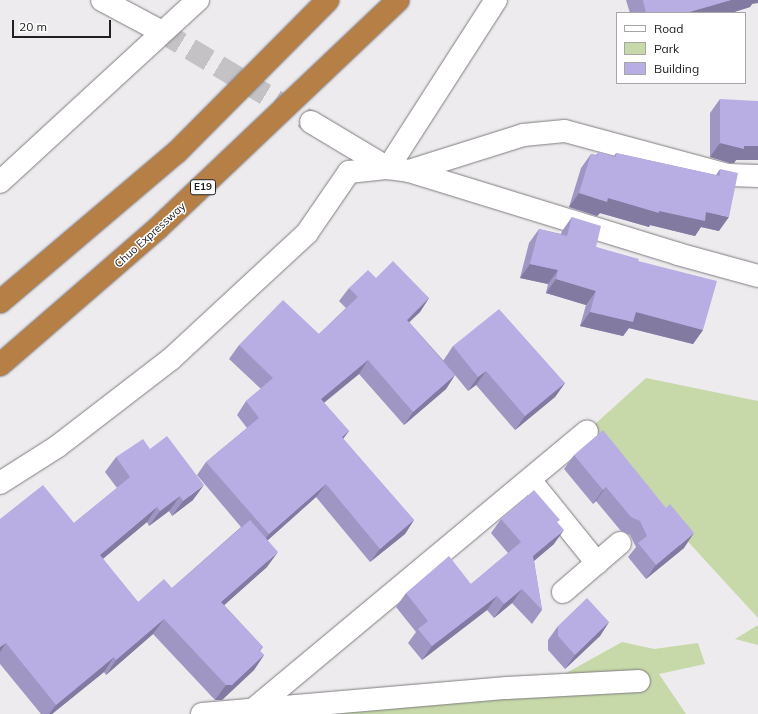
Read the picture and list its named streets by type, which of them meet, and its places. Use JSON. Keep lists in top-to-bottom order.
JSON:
{
  "streets": {
    "highway": ["E19", "Chuo Expressway"]
  },
  "legend": ["Road", "Park", "Building"],
  "scale_bar": "20 m"
}
